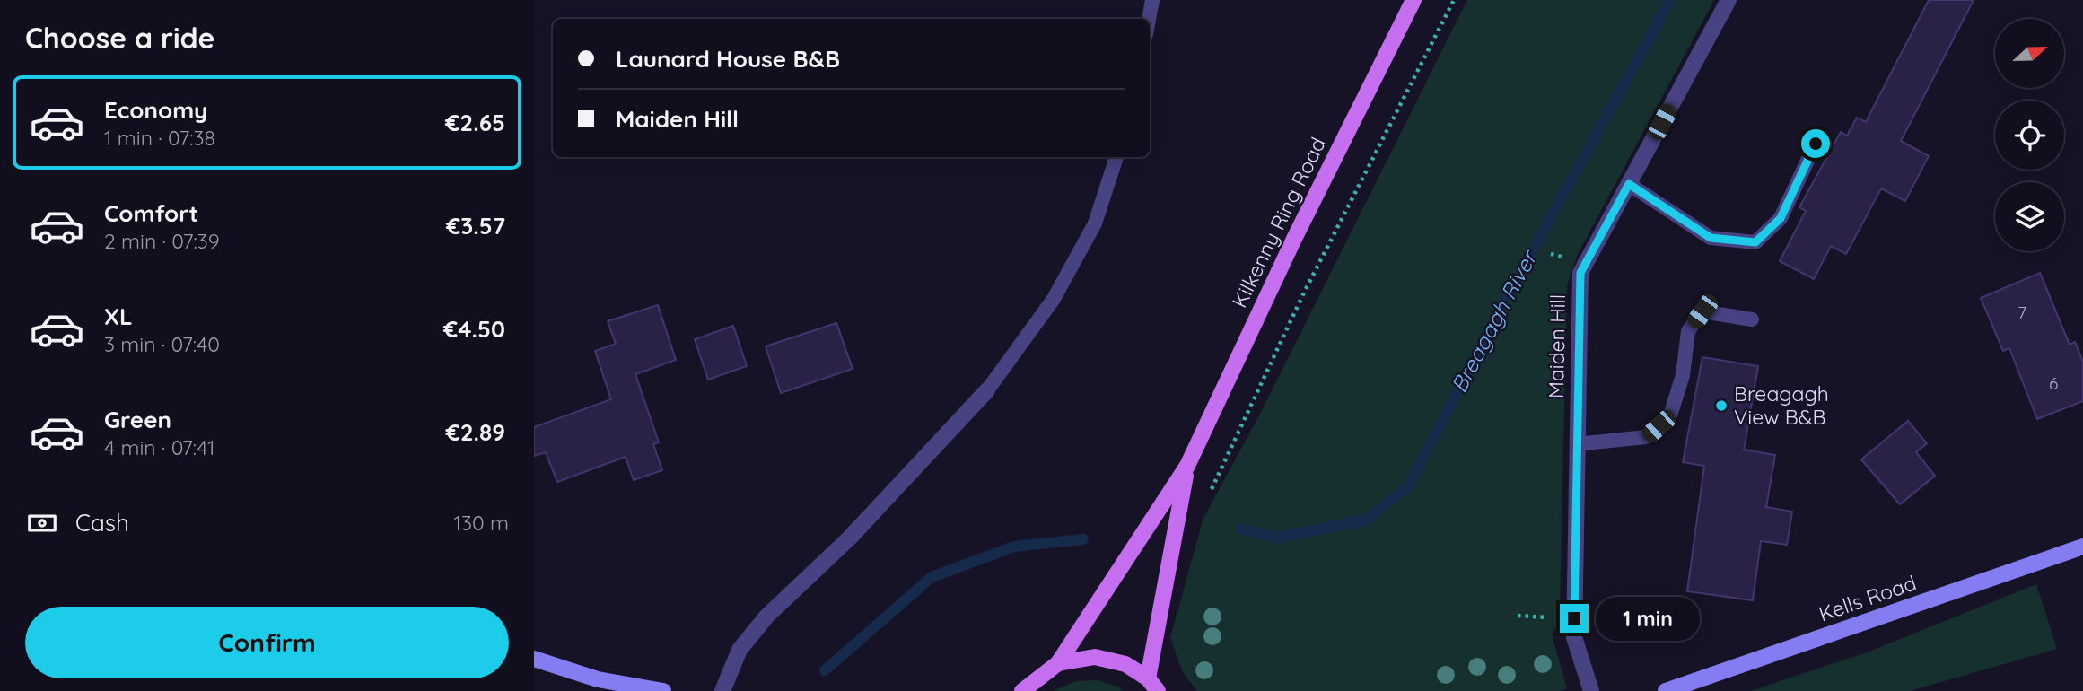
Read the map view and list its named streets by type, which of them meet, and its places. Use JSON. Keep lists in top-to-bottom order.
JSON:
{
  "streets": {
    "main road": ["Kilkenny Ring Road", "Kells Road"],
    "street": ["Maiden Hill"]
  },
  "water": ["Breagagh River"],
  "places": ["Breagagh View B&B"],
  "house_numbers": ["7", "6"],
  "north": "right",
  "page": {
    "heading": "Choose a ride",
    "banner": ["Launard House B&B", "Maiden Hill"],
    "list": [
      {
        "name": "Economy",
        "note": "1 min · 07:38",
        "value": "€2.65"
      },
      {
        "name": "Comfort",
        "note": "2 min · 07:39",
        "value": "€3.57"
      },
      {
        "name": "XL",
        "note": "3 min · 07:40",
        "value": "€4.50"
      },
      {
        "name": "Green",
        "note": "4 min · 07:41",
        "value": "€2.89"
      }
    ],
    "pay": ["Cash", "130 m"],
    "buttons": "Confirm",
    "bubble": "1 min"
  }
}
